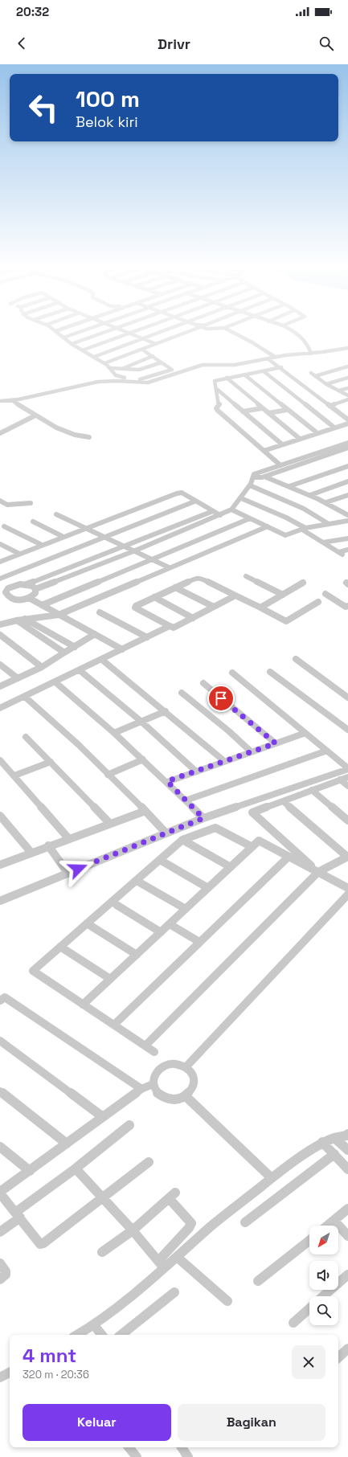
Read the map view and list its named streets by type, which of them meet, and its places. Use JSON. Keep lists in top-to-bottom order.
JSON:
{
  "north": "bottom left",
  "page": {
    "status": "20:32",
    "header": "Drivr",
    "turn": ["100 m", "Belok kiri"],
    "heading": ["4 mnt", "320 m · 20:36"],
    "buttons": ["Keluar", "Bagikan"]
  }
}
